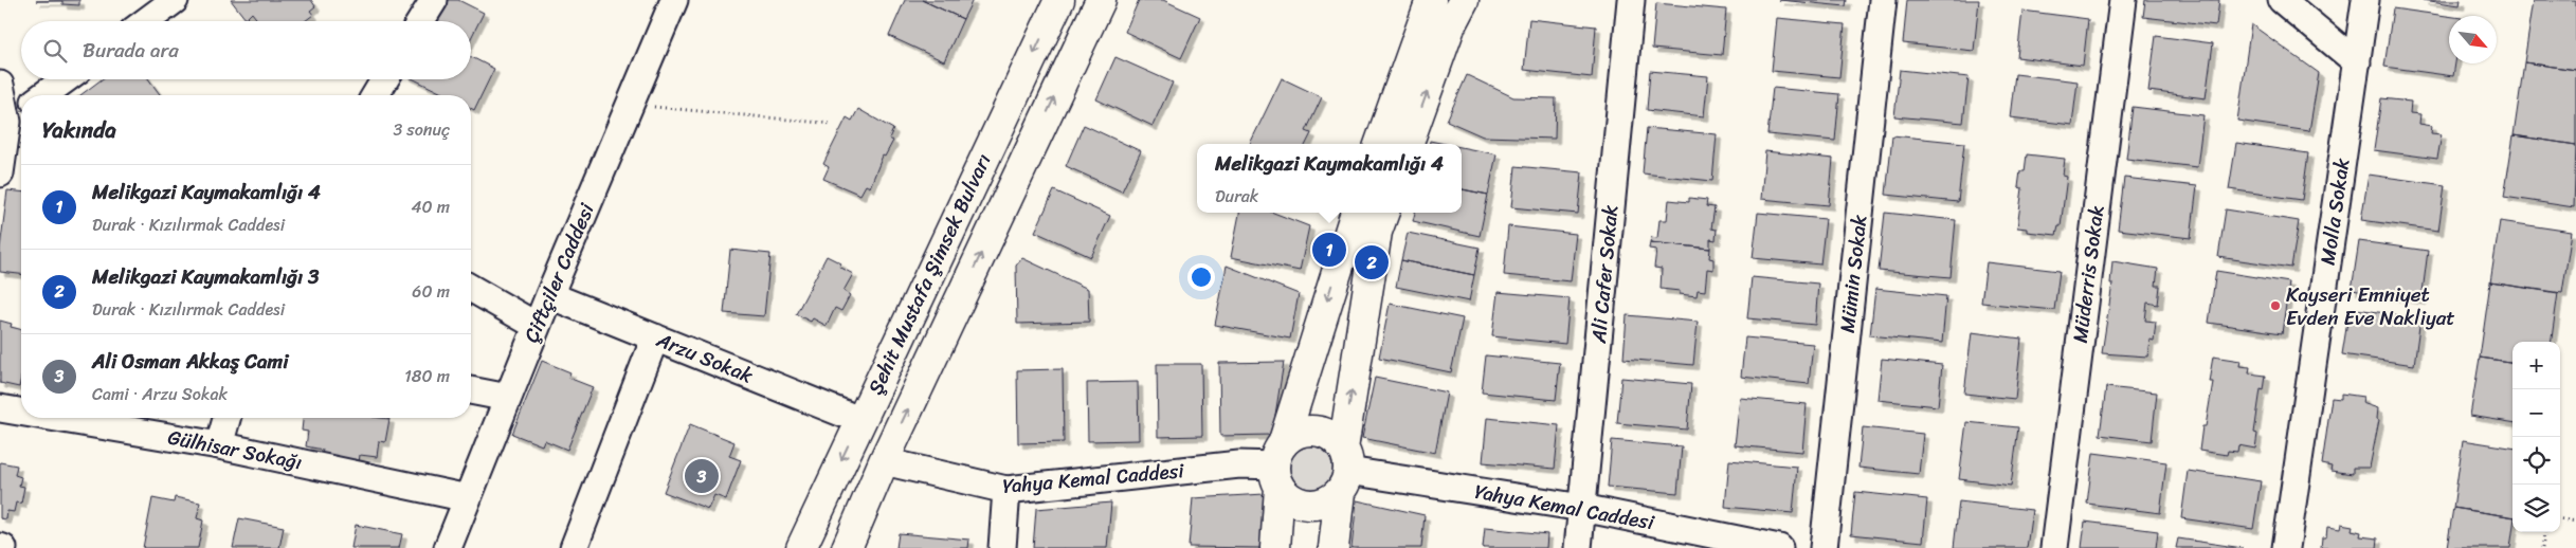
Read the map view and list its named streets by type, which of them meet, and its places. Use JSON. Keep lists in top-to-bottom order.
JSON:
{
  "streets": {
    "main road": ["Şehit Mustafa Şimsek Bulvarı"],
    "street": [
      "Molla Sokak",
      "Çiftçiler Caddesi",
      "Ali Cafer Sokak",
      "Mümin Sokak",
      "Müderris Sokak",
      "Arzu Sokak",
      "Gülhisar Sokağı",
      "Yahya Kemal Caddesi"
    ]
  },
  "crossings": [
    ["Çiftçiler Caddesi", "Arzu Sokak"],
    ["Çiftçiler Caddesi", "Gülhisar Sokağı"],
    ["Şehit Mustafa Şimsek Bulvarı", "Arzu Sokak"],
    ["Şehit Mustafa Şimsek Bulvarı", "Yahya Kemal Caddesi"],
    ["Ali Cafer Sokak", "Yahya Kemal Caddesi"]
  ],
  "places": ["Kayseri Emniyet Evden Eve Nakliyat"],
  "north": "bottom right",
  "page": {
    "search": "Burada ara",
    "heading": ["Yakında", "3 sonuç"],
    "popup": ["Melikgazi Kaymakamlığı 4", "Durak"],
    "list": [
      {
        "mark": "1",
        "name": "Melikgazi Kaymakamlığı 4",
        "note": "Durak · Kızılırmak Caddesi",
        "value": "40 m"
      },
      {
        "mark": "2",
        "name": "Melikgazi Kaymakamlığı 3",
        "note": "Durak · Kızılırmak Caddesi",
        "value": "60 m"
      },
      {
        "mark": "3",
        "name": "Ali Osman Akkaş Cami",
        "note": "Cami · Arzu Sokak",
        "value": "180 m"
      }
    ],
    "pins": ["1", "2", "3"],
    "map_buttons": ["+", "−"]
  }
}
